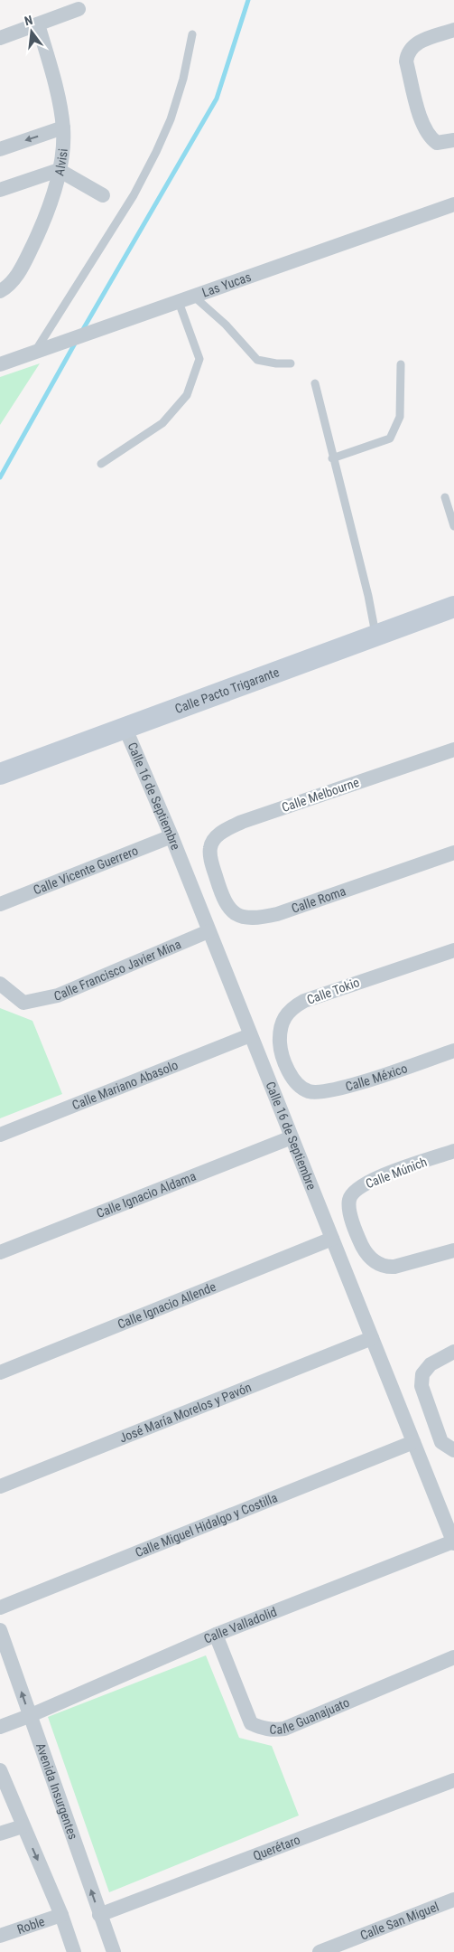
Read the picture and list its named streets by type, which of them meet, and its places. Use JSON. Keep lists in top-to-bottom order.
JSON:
{
  "streets": {
    "street": [
      "Alvisi",
      "Las Yucas",
      "Calle Pacto Trigarante",
      "Calle Melbourne",
      "Calle 16 de Septiembre",
      "Calle Vicente Guerrero",
      "Calle Roma",
      "Calle Francisco Javier Mina",
      "Calle Tokio",
      "Calle México",
      "Calle Mariano Abasolo",
      "Calle Múnich",
      "Calle Ignacio Aldama",
      "Calle Ignacio Allende",
      "José María Morelos y Pavón",
      "Calle Miguel Hidalgo y Costilla",
      "Calle Valladolid",
      "Calle Guanajuato",
      "Avenida Insurgentes",
      "Querétaro",
      "Calle San Miguel",
      "Roble"
    ]
  },
  "crossings": [
    ["Calle Pacto Trigarante", "Calle 16 de Septiembre"],
    ["Calle Melbourne", "Calle Roma"],
    ["Calle 16 de Septiembre", "Calle Vicente Guerrero"],
    ["Calle 16 de Septiembre", "Calle Francisco Javier Mina"],
    ["Calle 16 de Septiembre", "Calle Mariano Abasolo"],
    ["Calle 16 de Septiembre", "Calle Ignacio Aldama"],
    ["Calle 16 de Septiembre", "Calle Ignacio Allende"],
    ["Calle 16 de Septiembre", "José María Morelos y Pavón"],
    ["Calle 16 de Septiembre", "Calle Miguel Hidalgo y Costilla"],
    ["Calle 16 de Septiembre", "Calle Valladolid"],
    ["Calle Tokio", "Calle México"],
    ["Calle Valladolid", "Calle Guanajuato"],
    ["Calle Valladolid", "Avenida Insurgentes"],
    ["Avenida Insurgentes", "Querétaro"]
  ],
  "north": "top"
}
